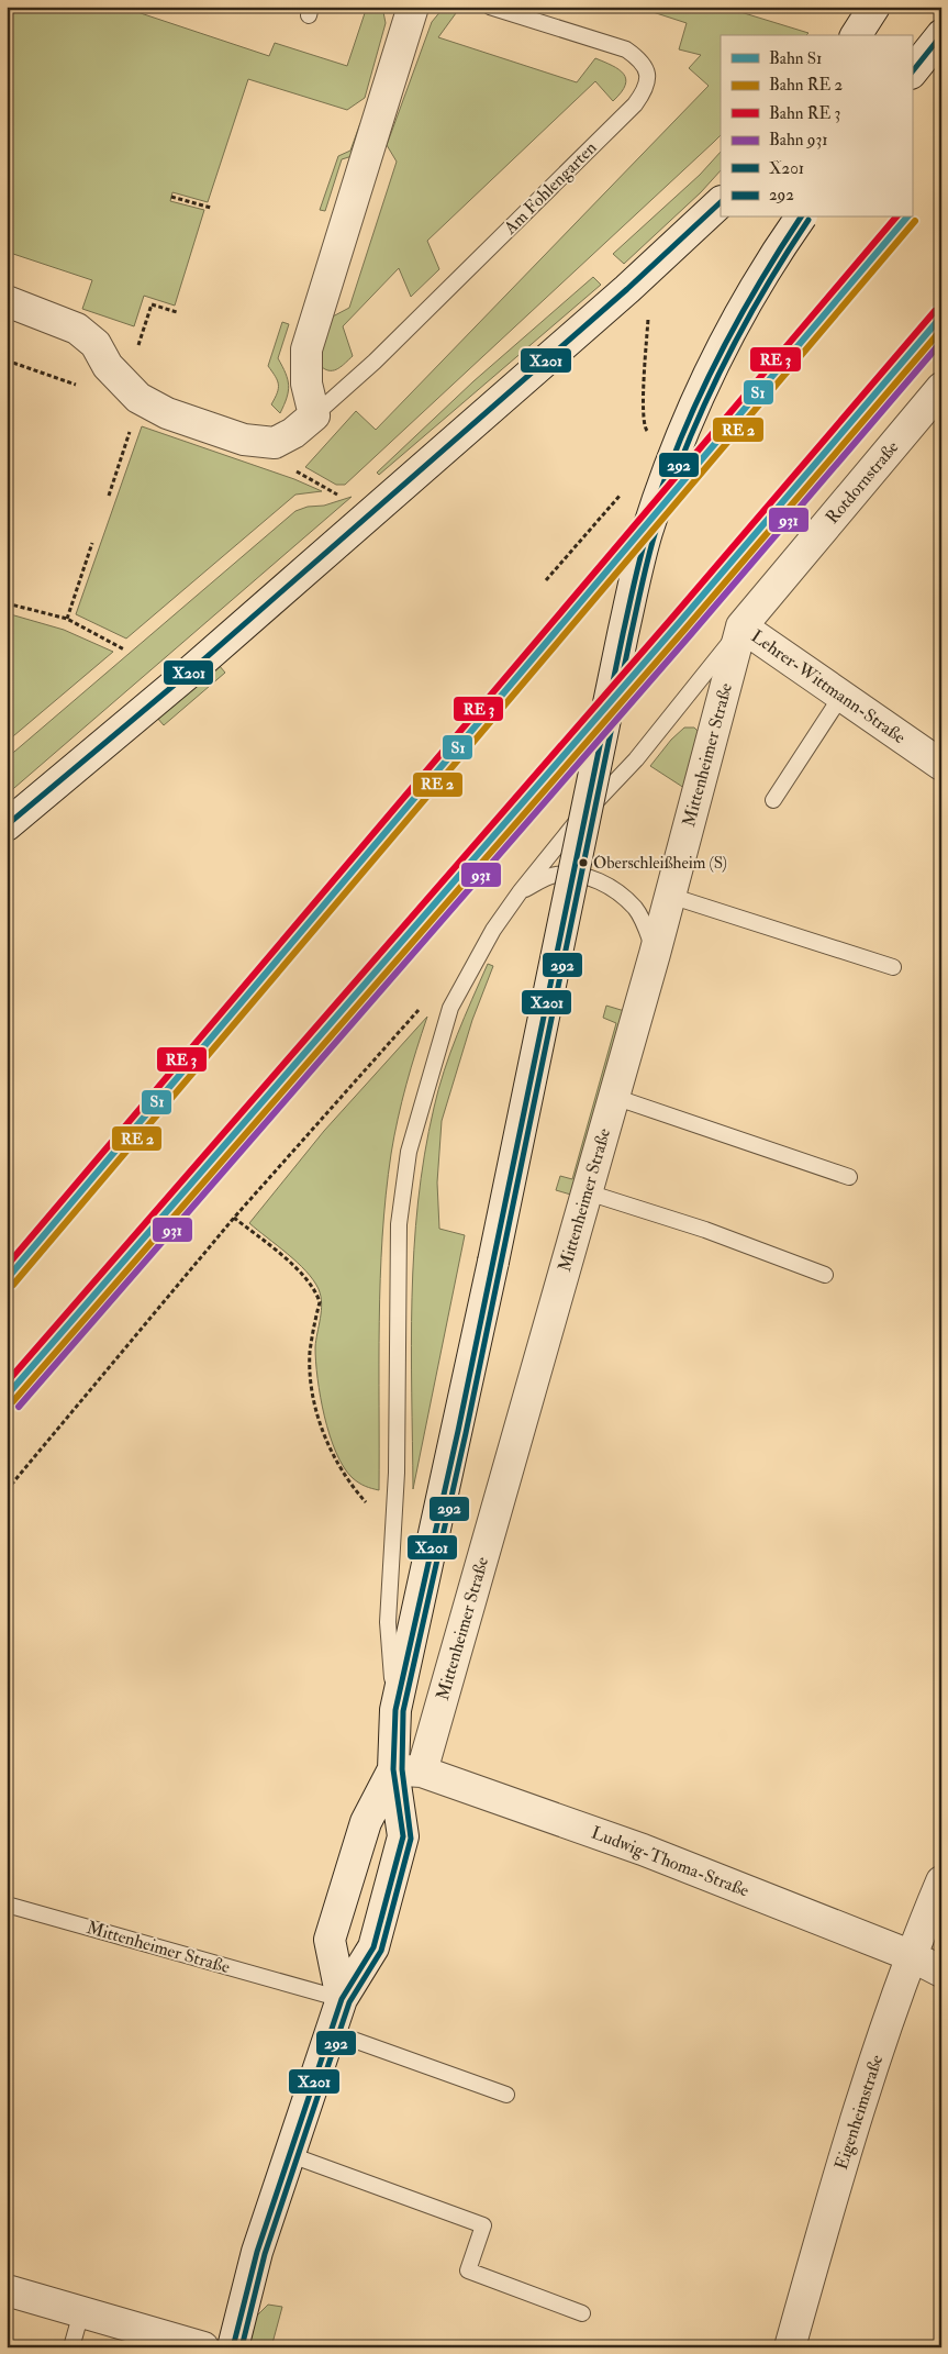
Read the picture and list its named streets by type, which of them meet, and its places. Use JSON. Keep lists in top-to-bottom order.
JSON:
{
  "streets": {
    "street": [
      "Am Fohlengarten",
      "Rotdornstraße",
      "Lehrer-Wittmann-Straße",
      "Mittenheimer Straße",
      "Ludwig-Thoma-Straße",
      "Eigenheimstraße"
    ]
  },
  "crossings": [
    ["Rotdornstraße", "Lehrer-Wittmann-Straße"],
    ["Rotdornstraße", "Mittenheimer Straße"],
    ["Lehrer-Wittmann-Straße", "Mittenheimer Straße"],
    ["Mittenheimer Straße", "Ludwig-Thoma-Straße"],
    ["Ludwig-Thoma-Straße", "Eigenheimstraße"]
  ],
  "places": ["Oberschleißheim (S)"],
  "lines": [
    "transit line X201",
    "rail line S1",
    "transit line 292",
    "rail line 931"
  ],
  "legend": [
    "Bahn S1",
    "Bahn RE 2",
    "Bahn RE 3",
    "Bahn 931",
    "X201",
    "292"
  ]
}
